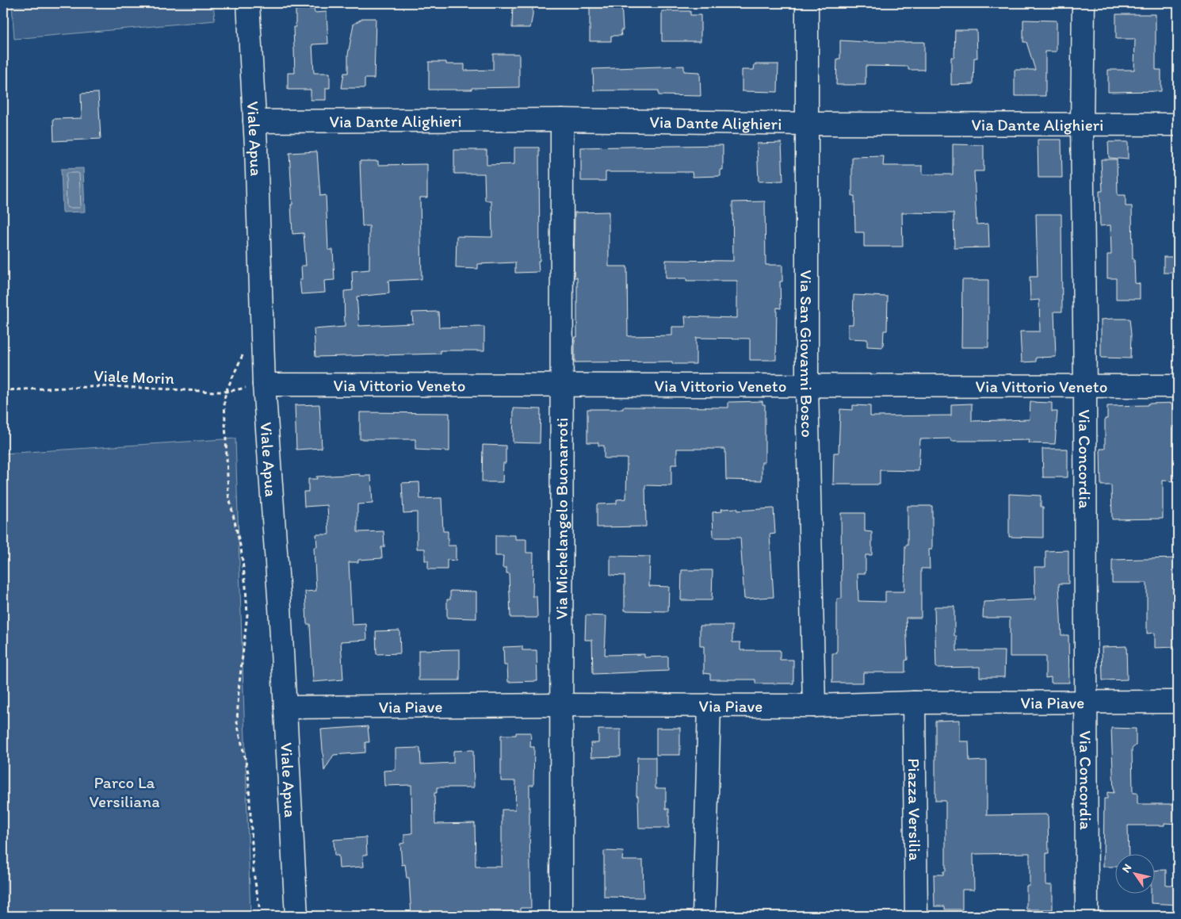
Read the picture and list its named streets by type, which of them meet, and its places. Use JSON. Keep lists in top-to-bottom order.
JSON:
{
  "streets": {
    "street": [
      "Via Dante Alighieri",
      "Viale Apua",
      "Via San Giovanni Bosco",
      "Via Vittorio Veneto",
      "Via Concordia",
      "Via Michelangelo Buonarroti",
      "Via Piave",
      "Piazza Versilia"
    ],
    "path": ["Viale Morin"]
  },
  "crossings": [
    ["Via Dante Alighieri", "Viale Apua"],
    ["Via Dante Alighieri", "Via San Giovanni Bosco"],
    ["Via Dante Alighieri", "Via Concordia"],
    ["Via Dante Alighieri", "Via Michelangelo Buonarroti"],
    ["Viale Apua", "Viale Morin"],
    ["Viale Apua", "Via Vittorio Veneto"],
    ["Viale Apua", "Via Piave"],
    ["Via San Giovanni Bosco", "Via Vittorio Veneto"],
    ["Via San Giovanni Bosco", "Via Piave"],
    ["Viale Morin", "Via Vittorio Veneto"],
    ["Via Vittorio Veneto", "Via Concordia"],
    ["Via Vittorio Veneto", "Via Michelangelo Buonarroti"],
    ["Via Concordia", "Via Piave"],
    ["Via Michelangelo Buonarroti", "Via Piave"],
    ["Via Piave", "Piazza Versilia"]
  ],
  "parks": ["Parco La Versiliana"],
  "north": "top left"
}
